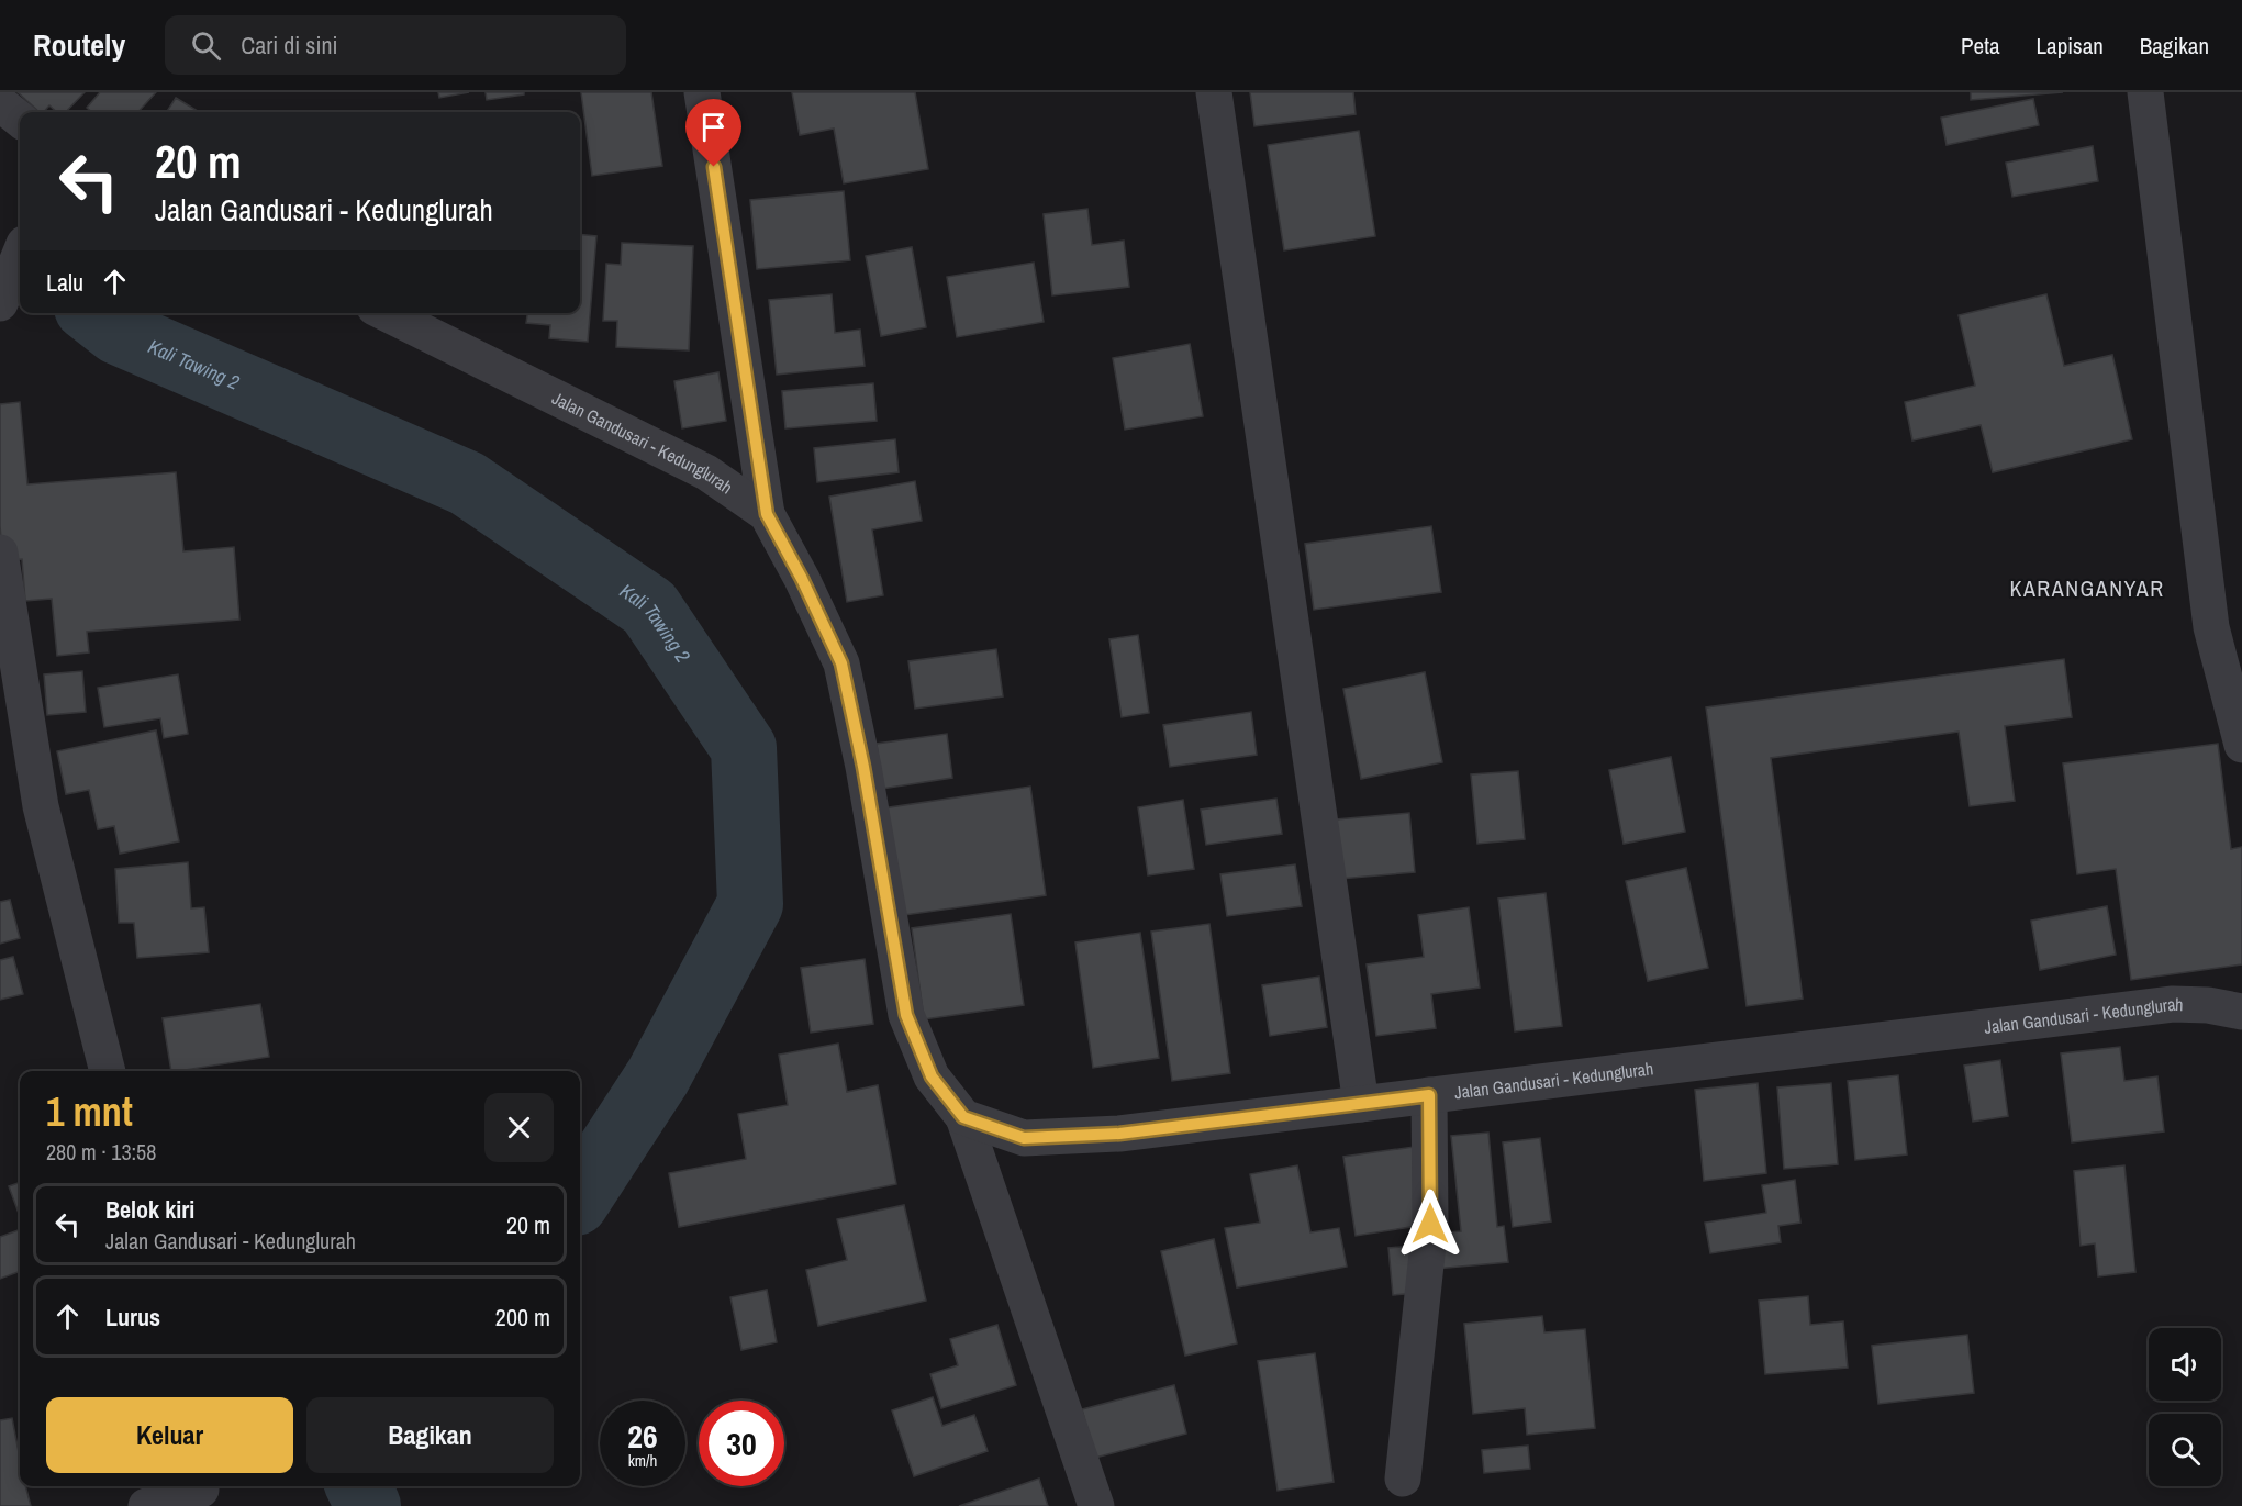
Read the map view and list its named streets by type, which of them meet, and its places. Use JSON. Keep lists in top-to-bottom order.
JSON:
{
  "streets": {
    "street": ["Jalan Gandusari - Kedunglurah"]
  },
  "districts": ["KARANGANYAR"],
  "water": ["Kali Tawing 2"],
  "page": {
    "header": "Routely",
    "search": "Cari di sini",
    "nav": ["Peta", "Lapisan", "Bagikan"],
    "turn": ["20 m", "Jalan Gandusari - Kedunglurah"],
    "then": "Lalu",
    "heading": ["1 mnt", "280 m · 13:58"],
    "list": [
      {
        "name": "Belok kiri",
        "note": "Jalan Gandusari - Kedunglurah",
        "value": "20 m"
      },
      {
        "name": "Lurus",
        "value": "200 m"
      }
    ],
    "buttons": ["Keluar", "Bagikan"],
    "speed": "26 km/h",
    "limit": "30"
  }
}
